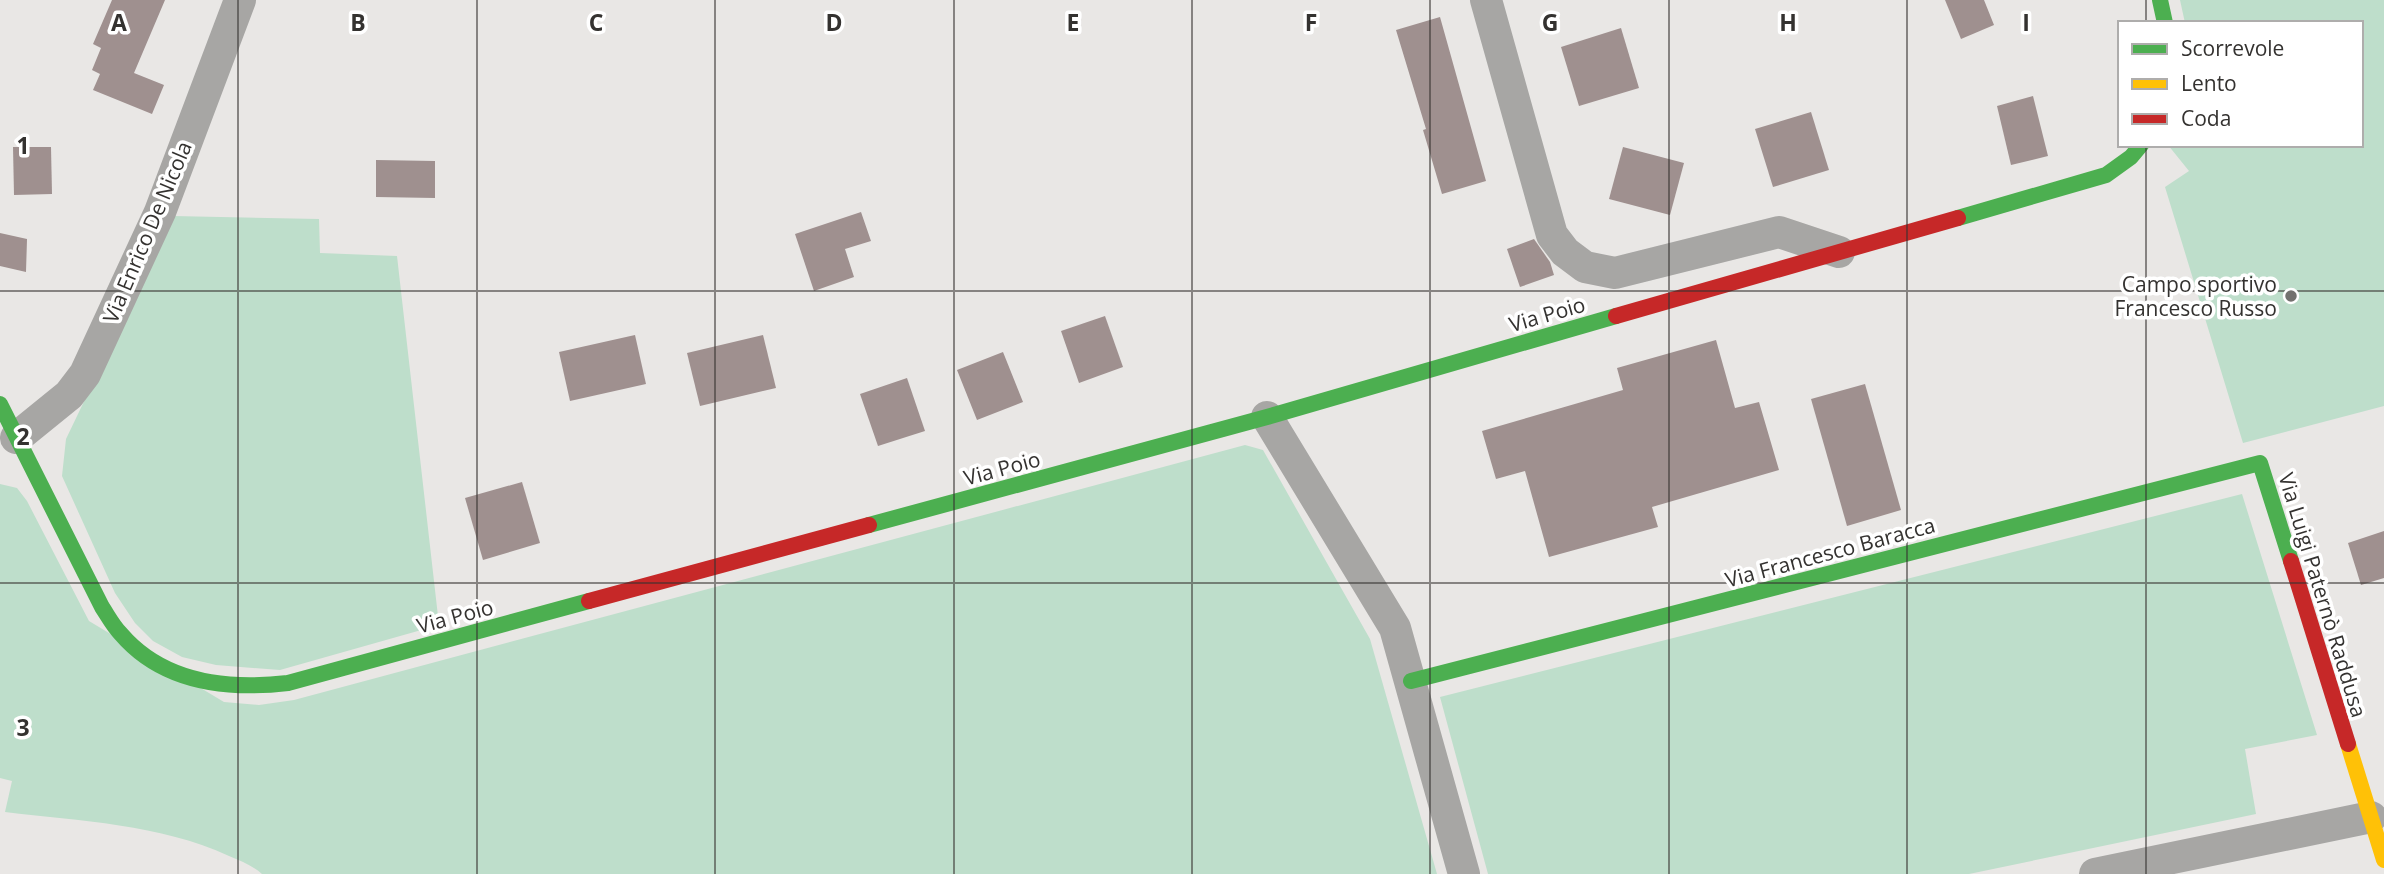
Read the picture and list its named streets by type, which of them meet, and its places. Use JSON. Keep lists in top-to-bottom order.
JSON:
{
  "streets": {
    "street": [
      "Via Enrico De Nicola",
      "Via Poio",
      "Via Francesco Baracca",
      "Via Luigi Paternò Raddusa"
    ]
  },
  "crossings": [
    ["Via Enrico De Nicola", "Via Poio"],
    ["Via Francesco Baracca", "Via Luigi Paternò Raddusa"]
  ],
  "places": ["Campo sportivo Francesco Russo"],
  "legend": ["Scorrevole", "Lento", "Coda"],
  "grid": {
    "columns": [
      "A",
      "B",
      "C",
      "D",
      "E",
      "F",
      "G",
      "H",
      "I"
    ],
    "rows": ["1", "2", "3"]
  }
}
